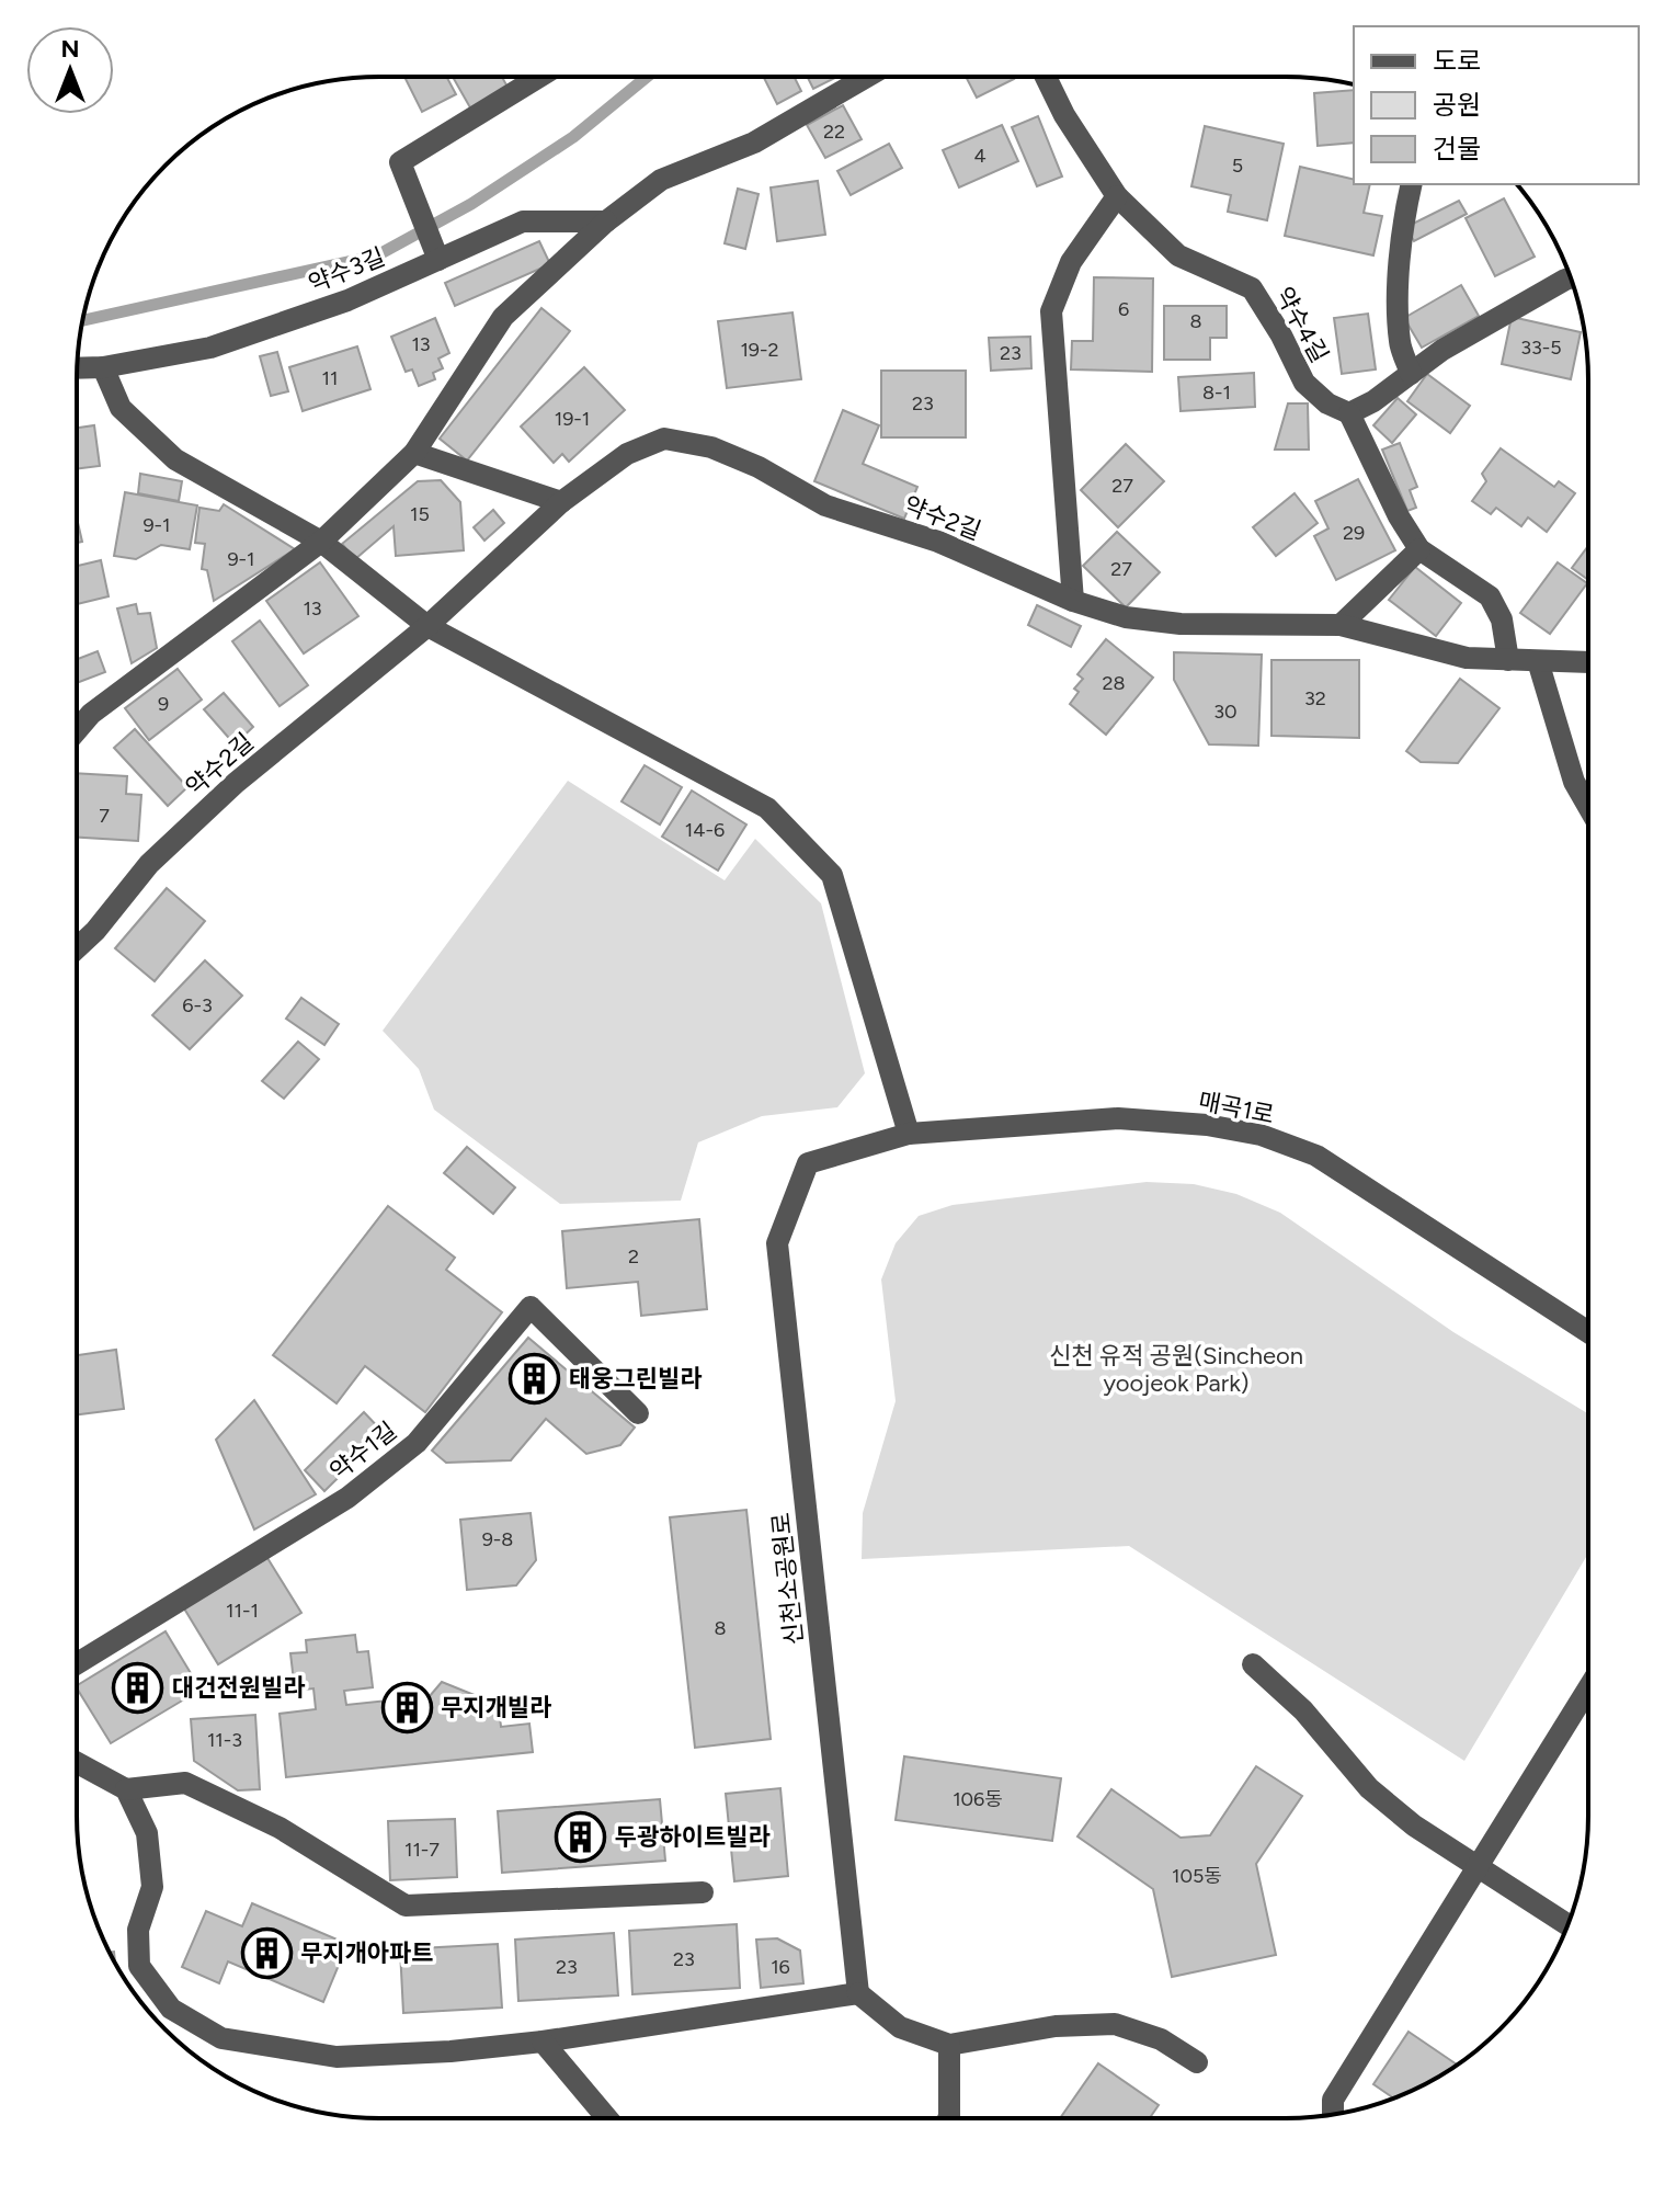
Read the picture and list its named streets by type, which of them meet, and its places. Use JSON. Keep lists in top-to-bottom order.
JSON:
{
  "streets": {
    "street": [
      "약수3길",
      "약수4길",
      "약수2길",
      "매곡1로",
      "약수1길",
      "신천소공원로"
    ]
  },
  "crossings": [
    ["매곡1로", "신천소공원로"]
  ],
  "parks": ["신천 유적 공원(Sincheon yoojeok Park)"],
  "places": {
    "building": [
      "태웅그린빌라",
      "대건전원빌라",
      "무지개빌라",
      "두광하이트빌라",
      "무지개아파트"
    ]
  },
  "house_numbers": [
    "22",
    "4",
    "5",
    "6",
    "8",
    "13",
    "33-5",
    "19-2",
    "23",
    "11",
    "8-1",
    "23",
    "19-1",
    "27",
    "15",
    "9-1",
    "29",
    "9-1",
    "27",
    "13",
    "28",
    "32",
    "9",
    "30",
    "7",
    "14-6",
    "6-3",
    "2",
    "9-8",
    "11-1",
    "8",
    "11-3",
    "106동",
    "11-7",
    "105동",
    "23",
    "23",
    "16"
  ],
  "legend": ["도로", "공원", "건물"],
  "north": "top"
}
